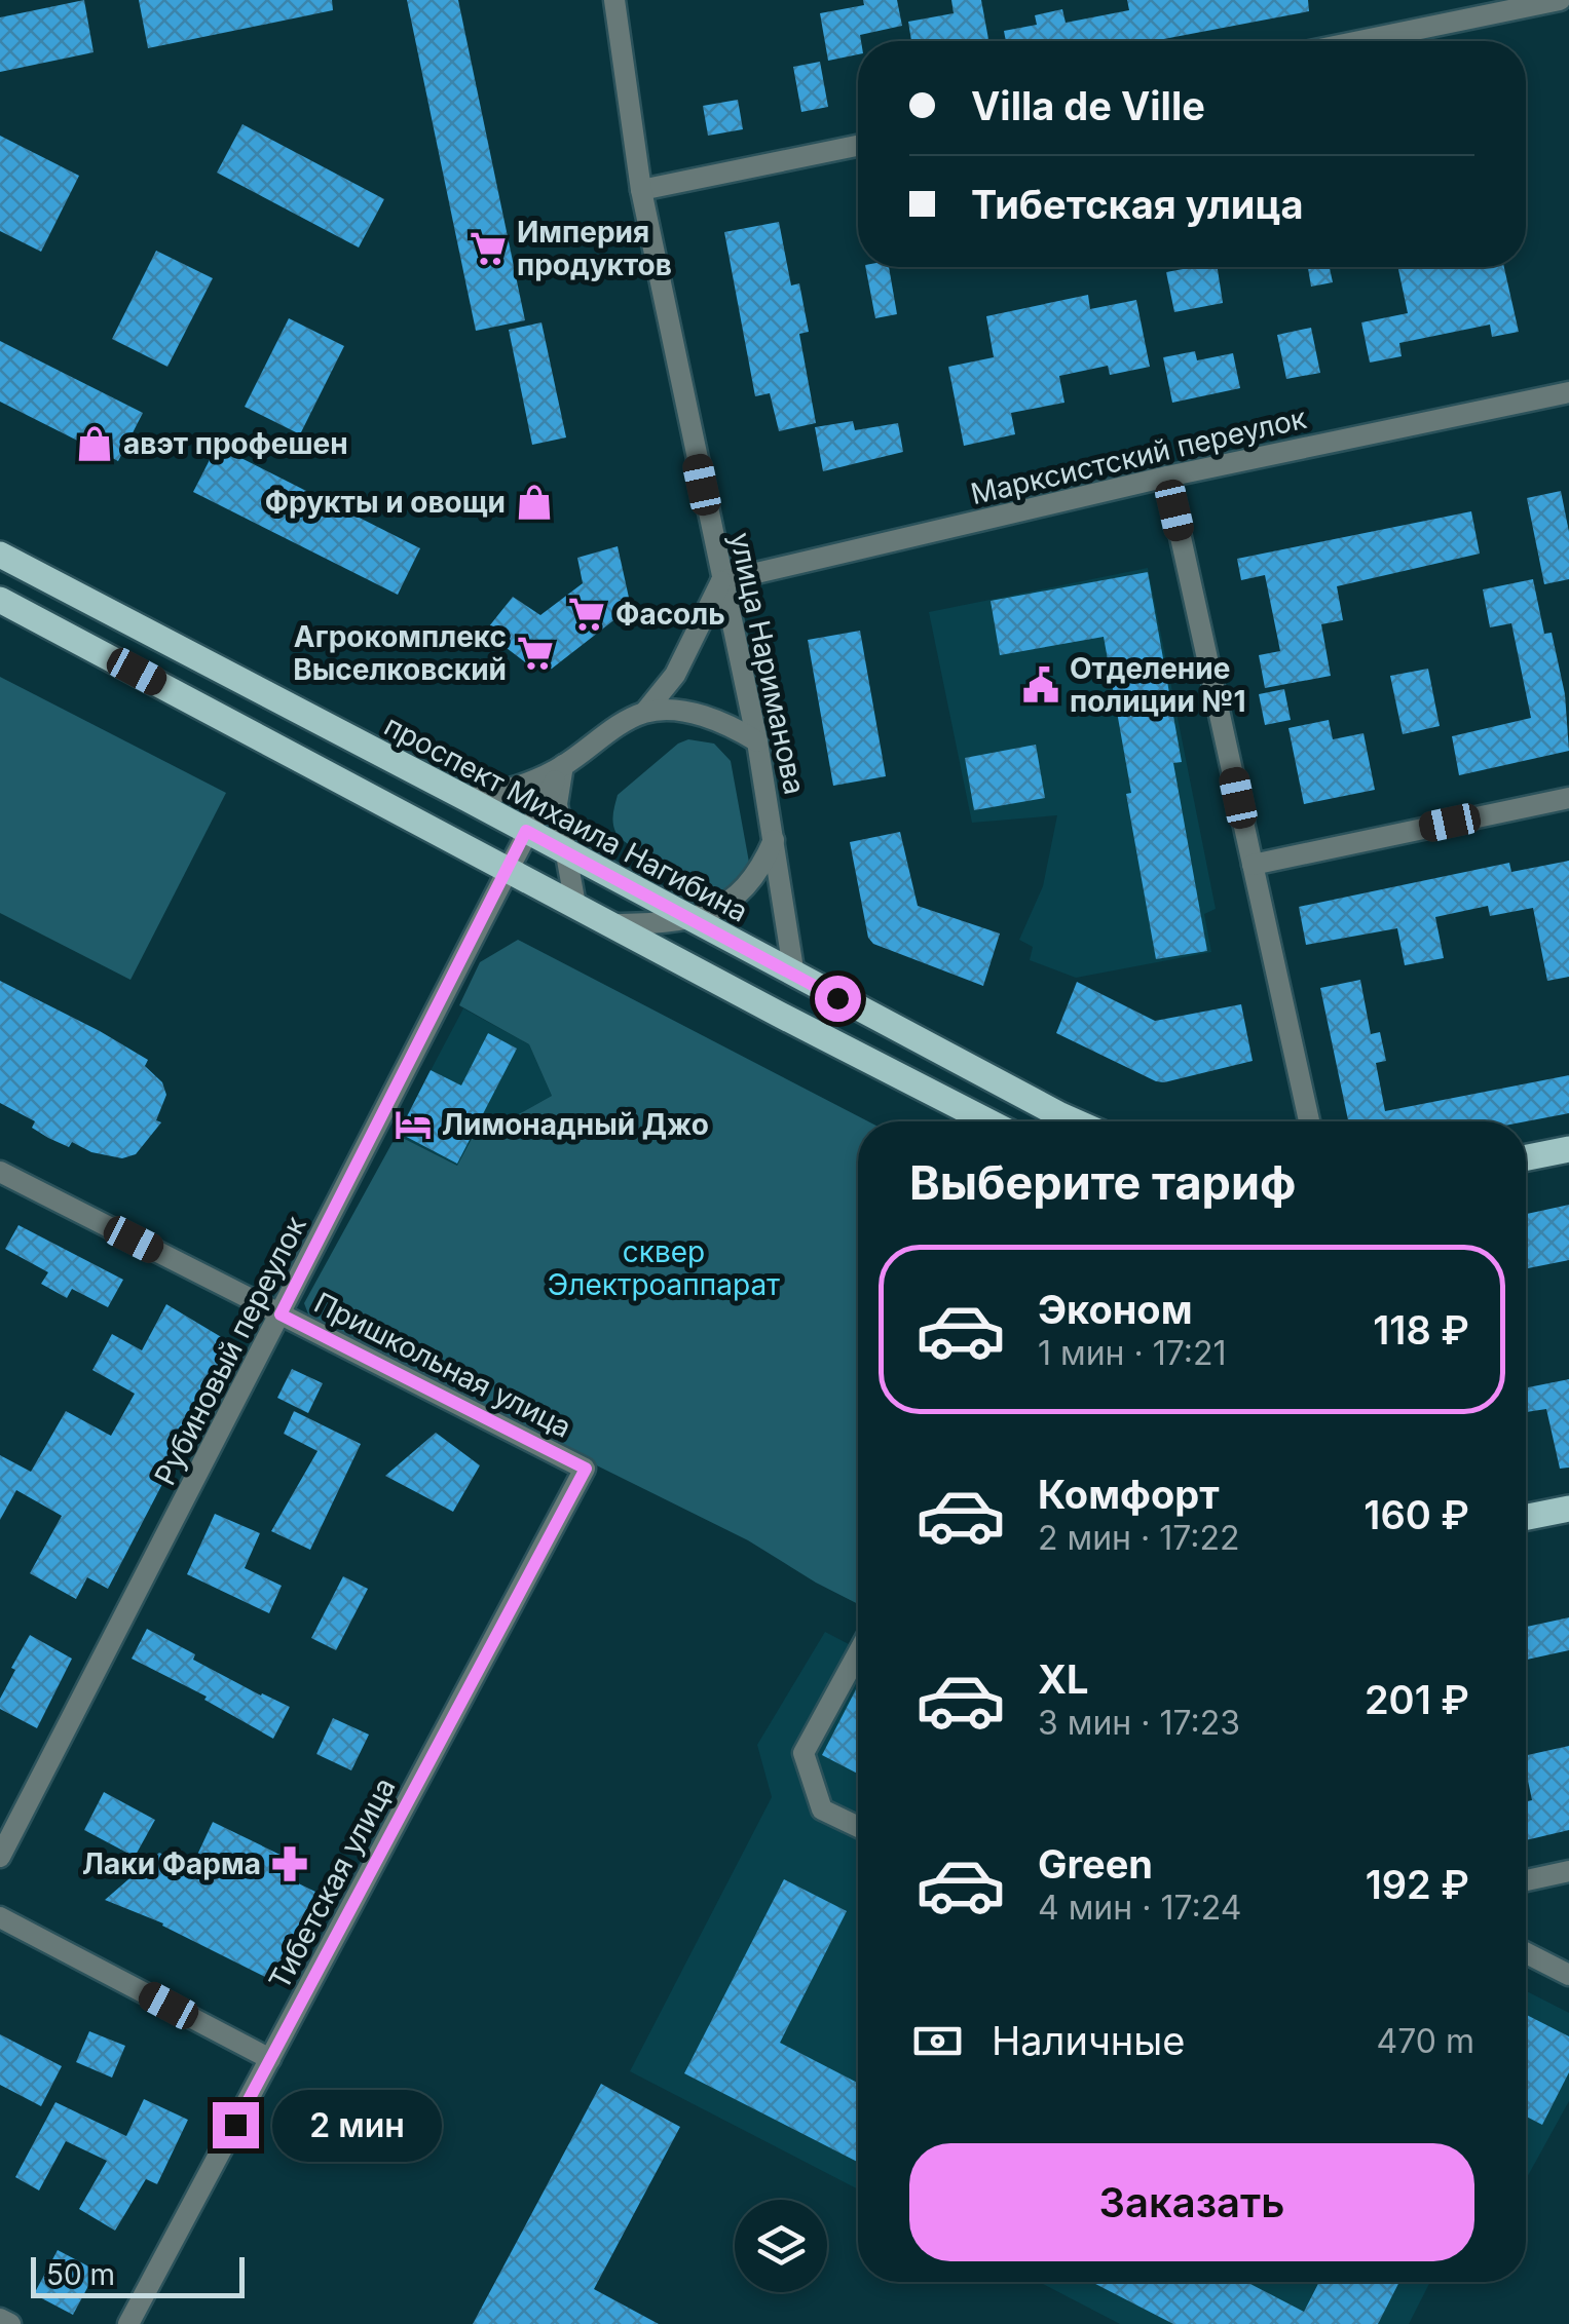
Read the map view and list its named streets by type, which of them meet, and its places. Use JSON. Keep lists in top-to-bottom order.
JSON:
{
  "streets": {
    "main road": ["проспект Михаила Нагибина"],
    "street": [
      "Марксистский переулок",
      "улица Нариманова",
      "Рубиновый переулок",
      "Пришкольная улица",
      "Тибетская улица"
    ]
  },
  "crossings": [
    ["Марксистский переулок", "улица Нариманова"],
    ["улица Нариманова", "проспект Михаила Нагибина"],
    ["улица Нариманова", "Рубиновый переулок"],
    ["проспект Михаила Нагибина", "Рубиновый переулок"],
    ["Рубиновый переулок", "Пришкольная улица"],
    ["Пришкольная улица", "Тибетская улица"]
  ],
  "parks": ["cквер Электроаппарат"],
  "places": {
    "supermarket": ["Империя продуктов", "Фасоль", "Агрокомплекс Выселковский"],
    "shop": ["авэт профешен", "Фрукты и овощи"],
    "public building": ["Отделение полиции №1"],
    "hotel": ["Лимонадный Джо"],
    "pharmacy": ["Лаки Фарма"]
  },
  "scale_bar": "50 m",
  "page": {
    "banner": ["Villa de Ville", "Тибетская улица"],
    "heading": "Выберите тариф",
    "list": [
      {
        "name": "Эконом",
        "note": "1 мин · 17:21",
        "value": "118 ₽"
      },
      {
        "name": "Комфорт",
        "note": "2 мин · 17:22",
        "value": "160 ₽"
      },
      {
        "name": "XL",
        "note": "3 мин · 17:23",
        "value": "201 ₽"
      },
      {
        "name": "Green",
        "note": "4 мин · 17:24",
        "value": "192 ₽"
      }
    ],
    "pay": ["Наличные", "470 m"],
    "bubble": "2 мин",
    "buttons": "Заказать",
    "scale": "50 m"
  }
}
